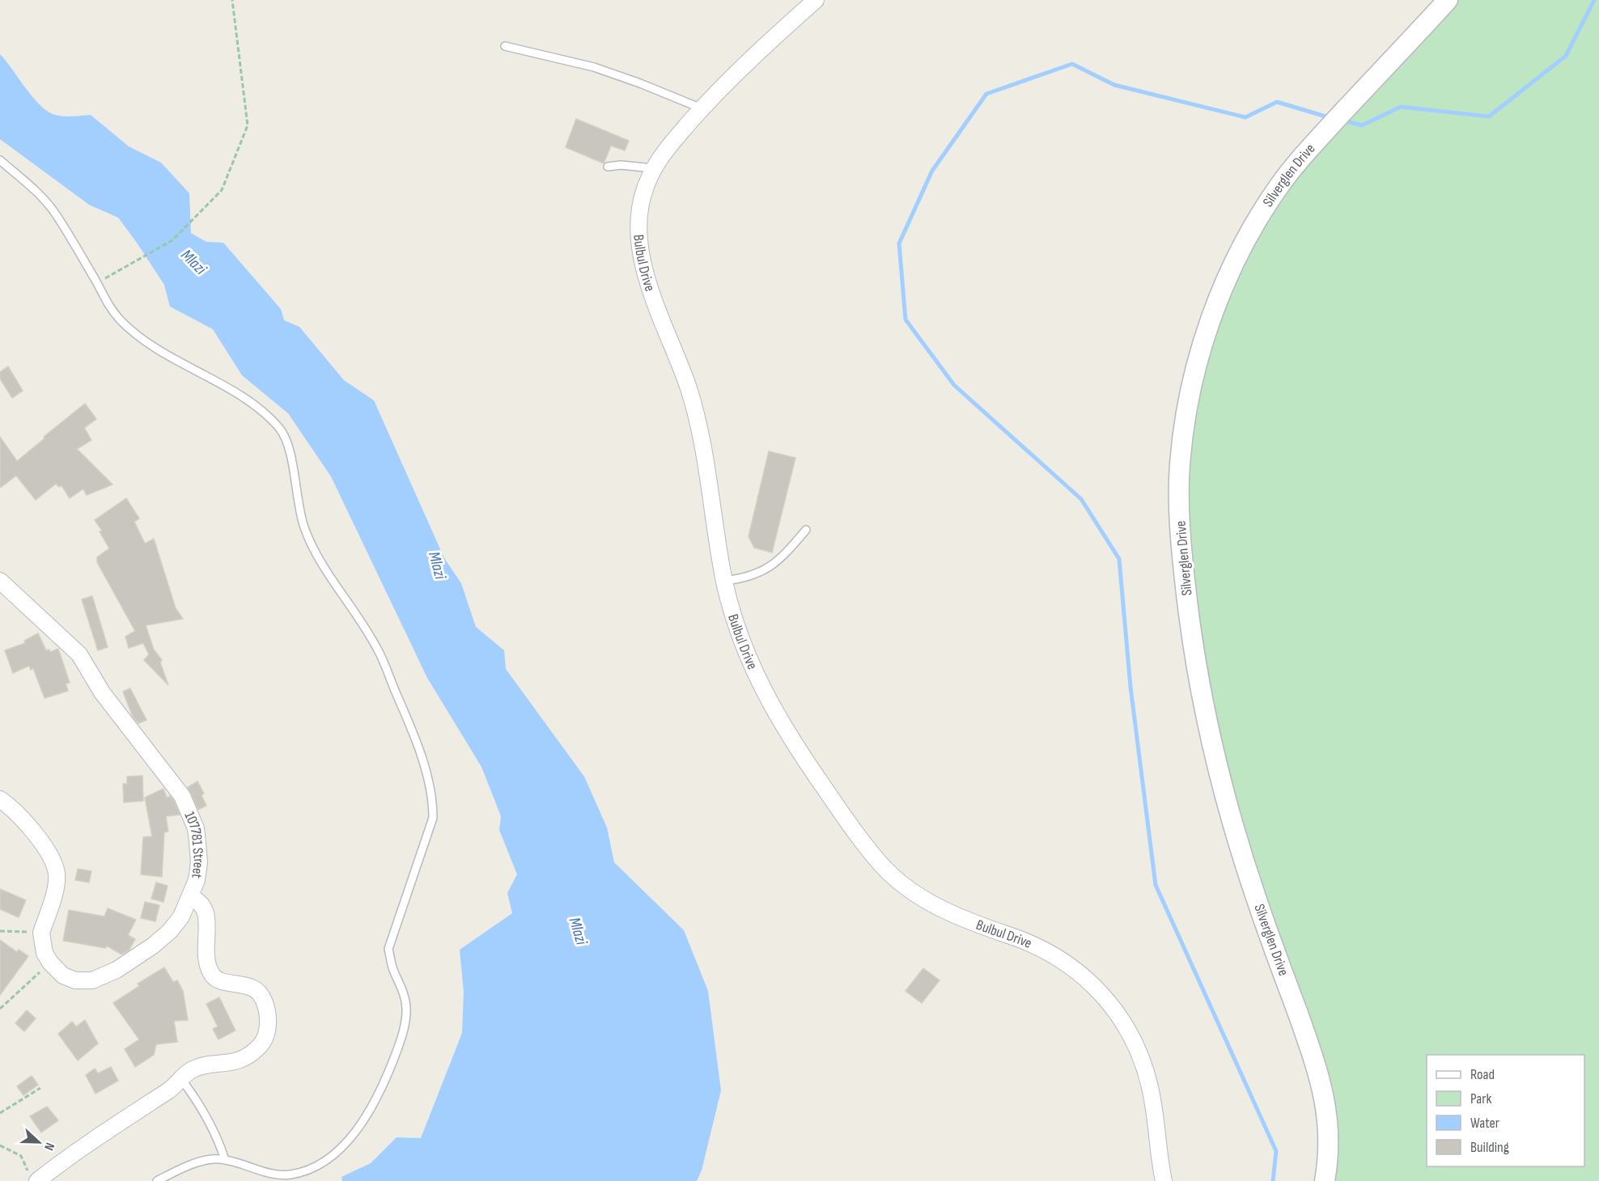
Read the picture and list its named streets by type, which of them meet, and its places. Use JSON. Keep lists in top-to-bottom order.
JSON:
{
  "streets": {
    "street": ["Silverglen Drive", "Bulbul Drive", "107781 Street"]
  },
  "water": ["Mlazi"],
  "legend": [
    "Road",
    "Park",
    "Water",
    "Building"
  ],
  "north": "right"
}
